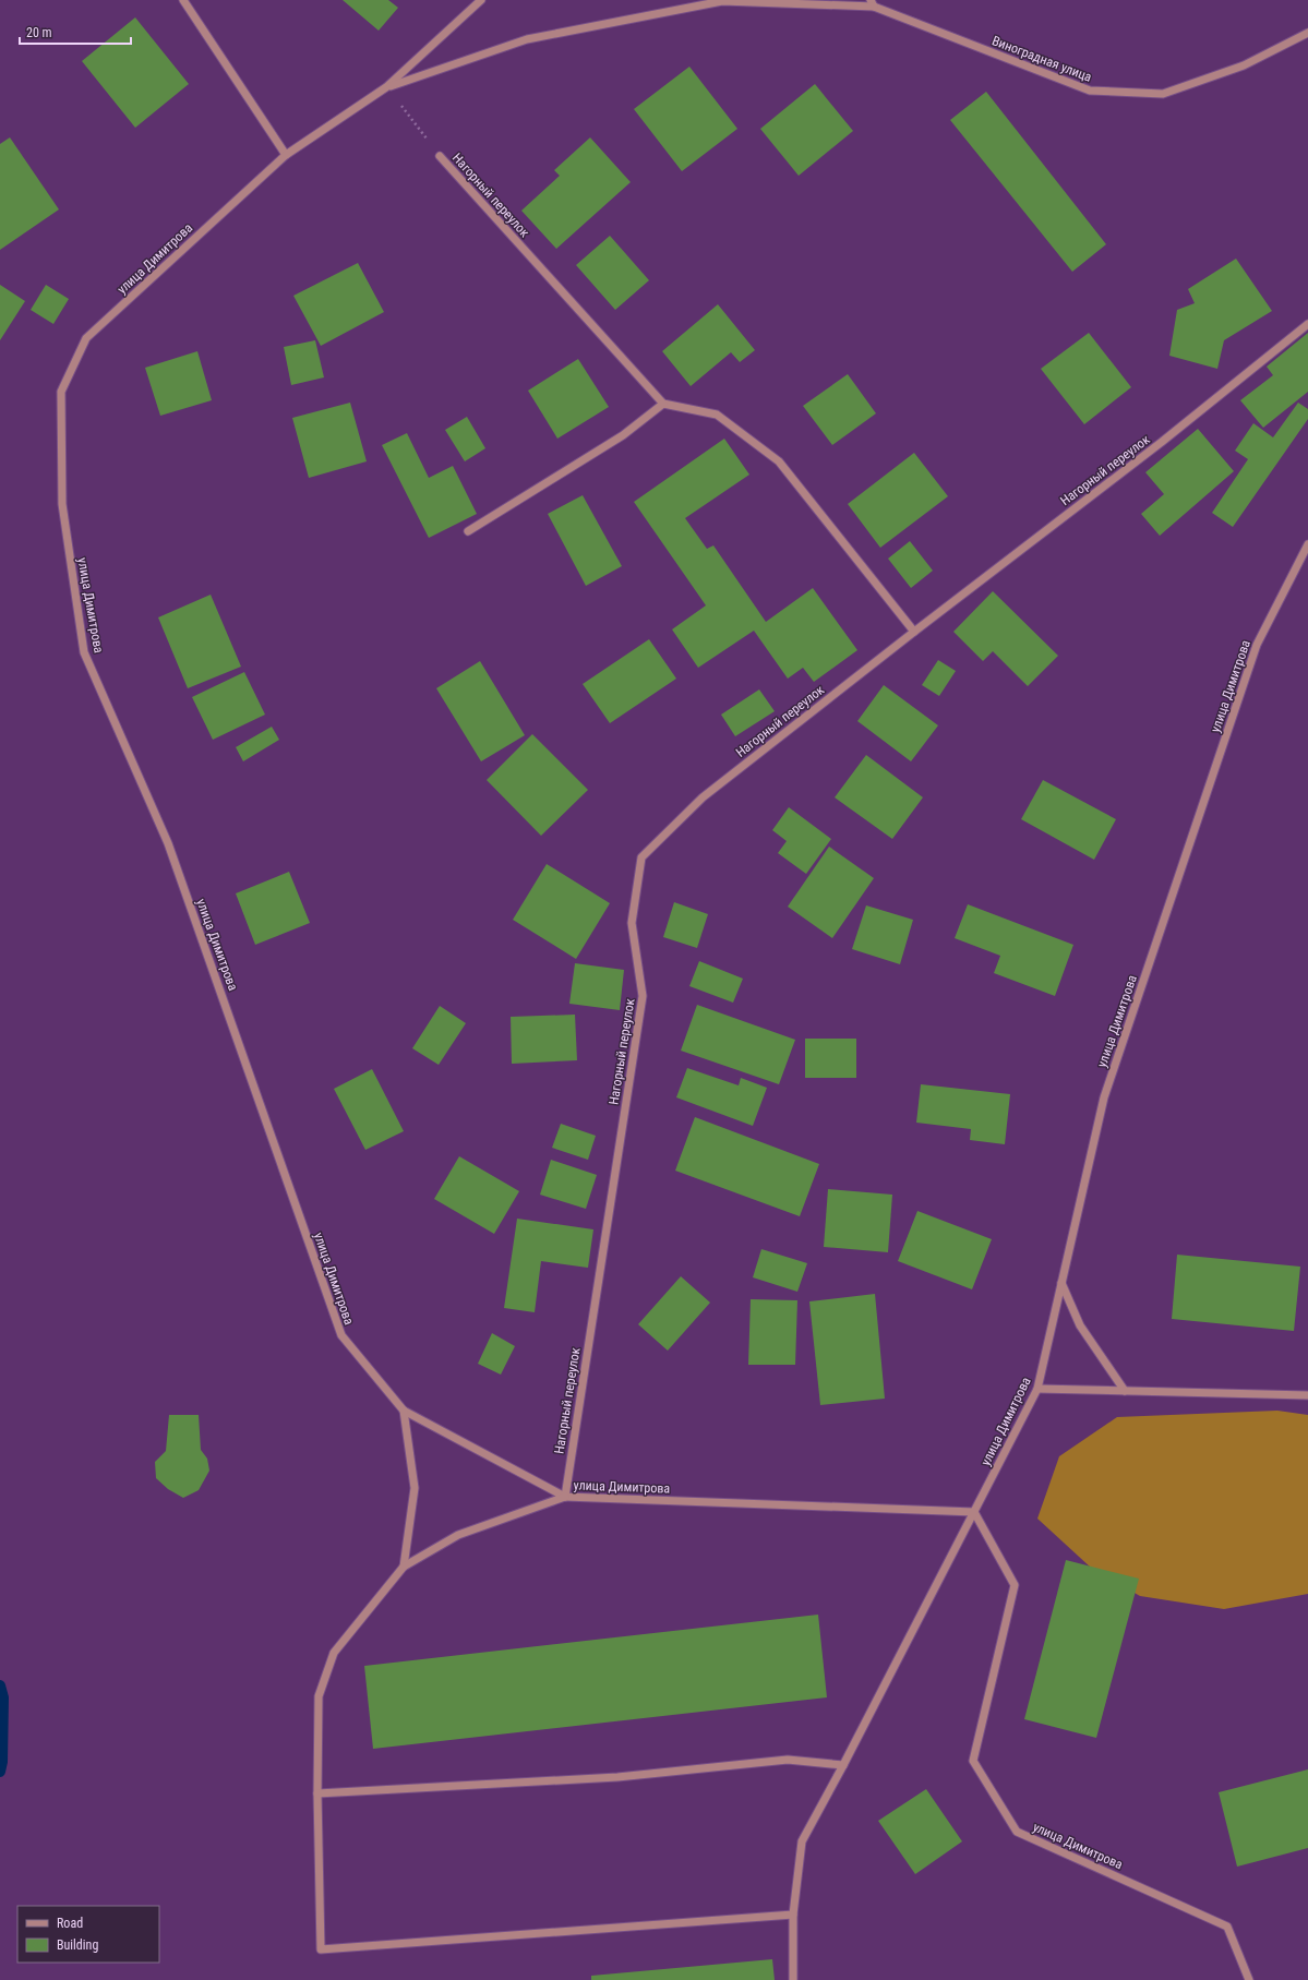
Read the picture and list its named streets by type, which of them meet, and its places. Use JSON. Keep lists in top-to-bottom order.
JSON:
{
  "streets": {
    "street": ["Виноградная улица", "Нагорный переулок", "улица Димитрова"]
  },
  "crossings": [
    ["Виноградная улица", "Нагорный переулок"],
    ["Нагорный переулок", "улица Димитрова"]
  ],
  "legend": ["Road", "Building"],
  "scale_bar": "20 m"
}
